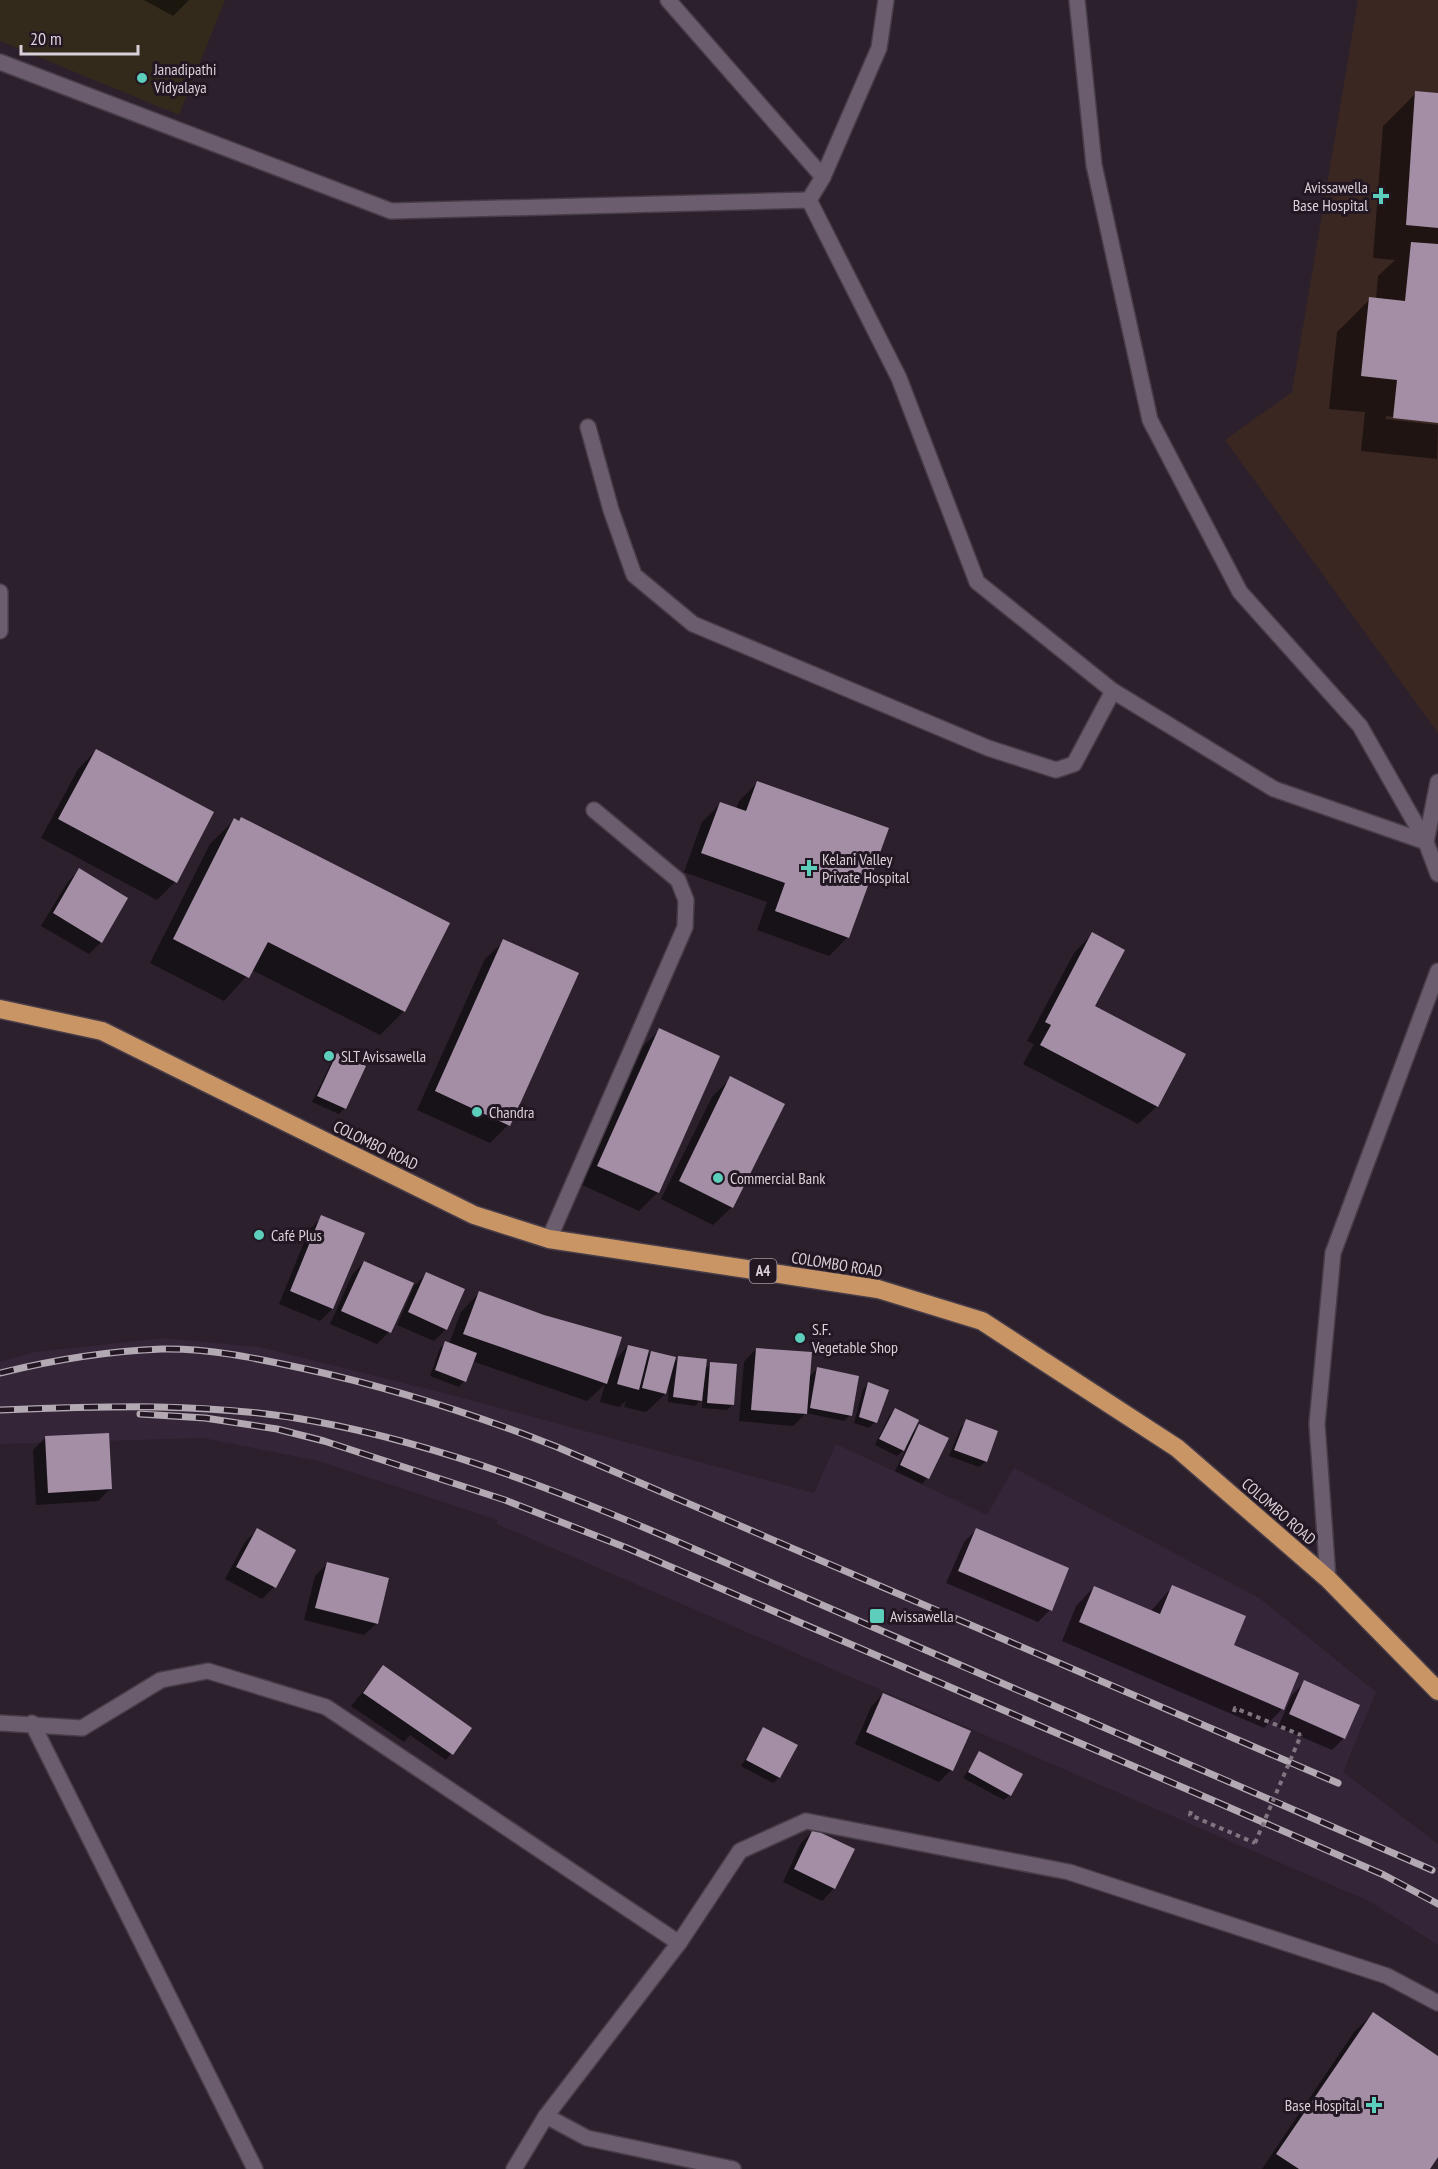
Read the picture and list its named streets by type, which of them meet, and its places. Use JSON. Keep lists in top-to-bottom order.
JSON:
{
  "streets": {
    "highway": ["COLOMBO ROAD", "A4"]
  },
  "places": {
    "other": [
      "Janadipathi Vidyalaya",
      "SLT Avissawella",
      "Chandra",
      "Commercial Bank",
      "Café Plus",
      "S.F. Vegetable Shop"
    ],
    "health": ["Avissawella Base Hospital", "Kelani Valley Private Hospital", "Base Hospital"],
    "transit": ["Avissawella"]
  },
  "scale_bar": "20 m"
}
